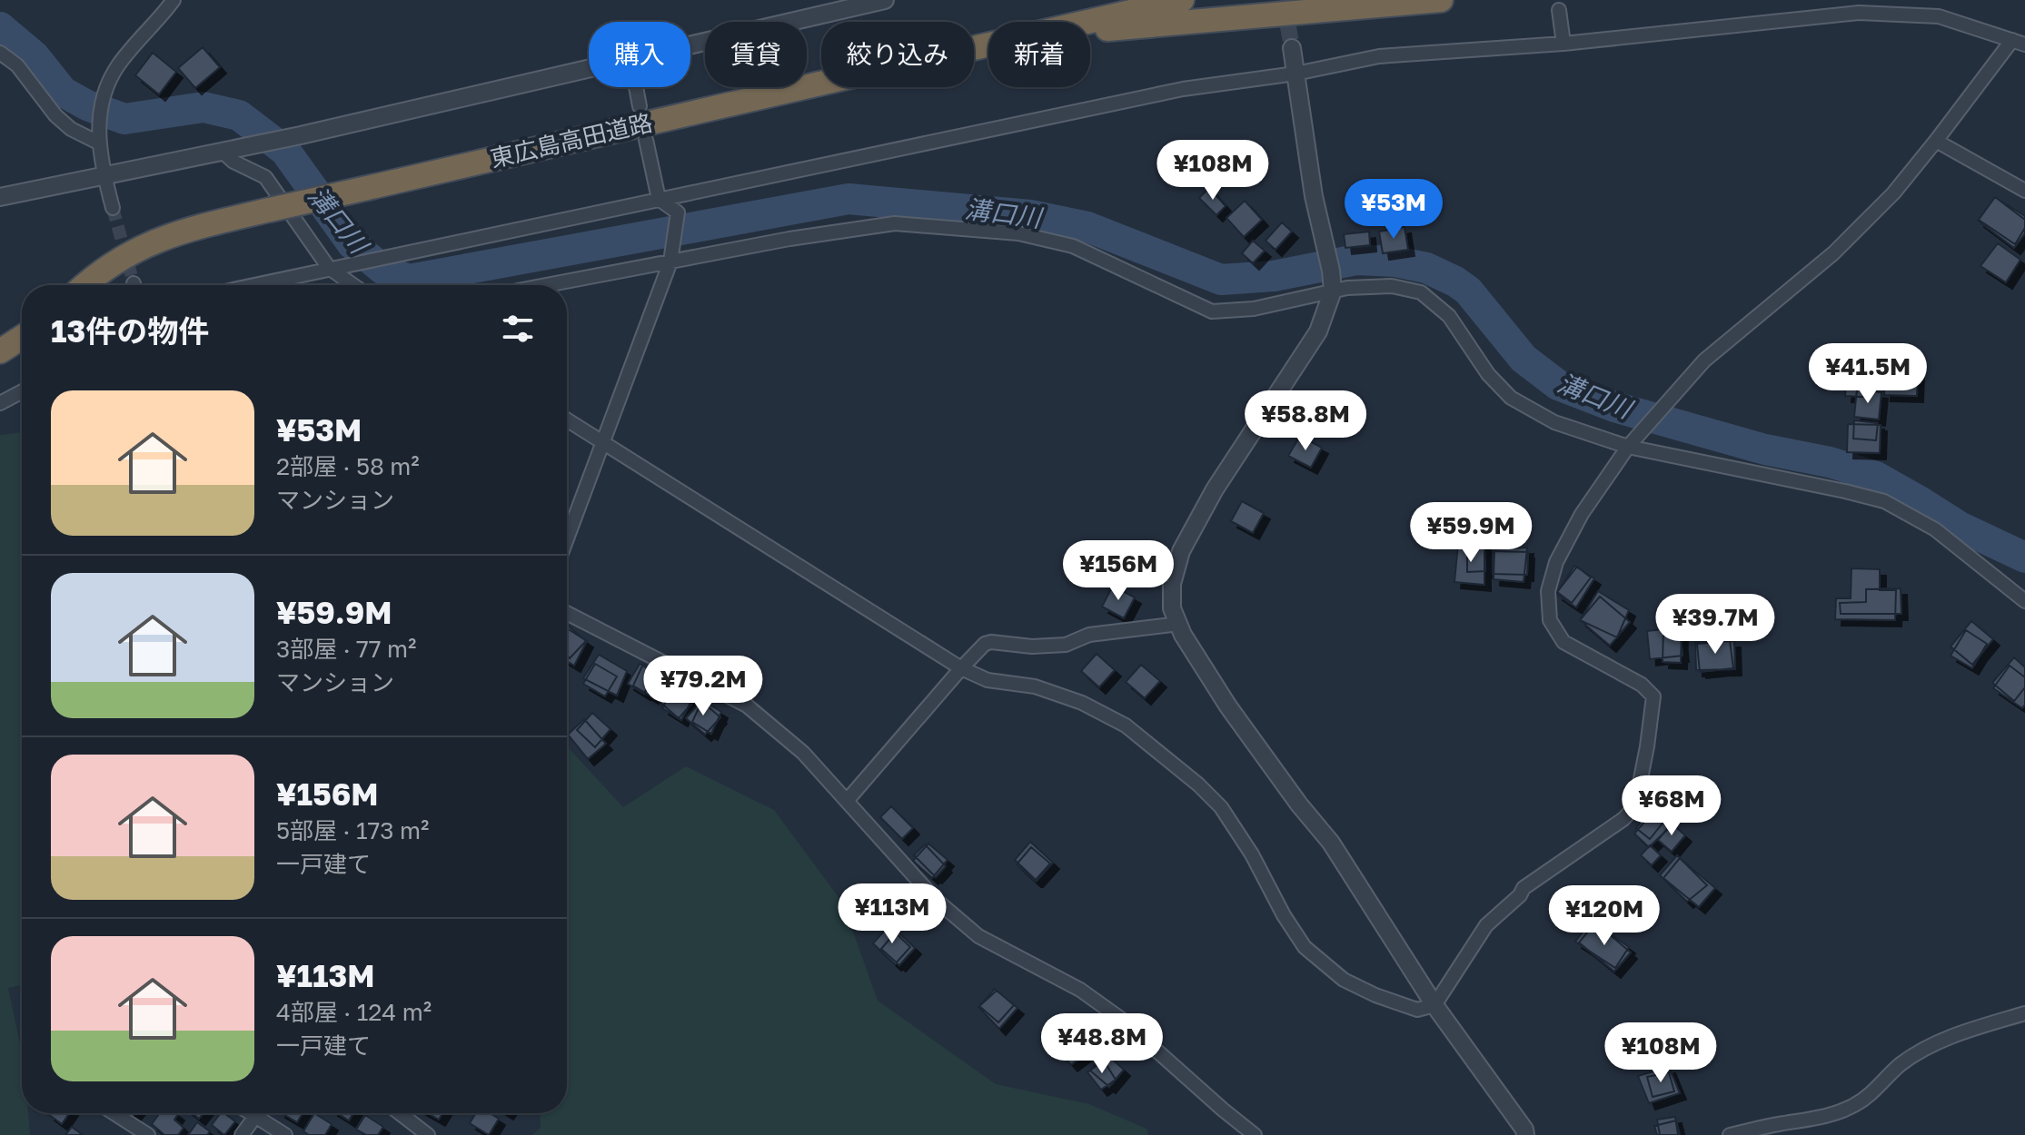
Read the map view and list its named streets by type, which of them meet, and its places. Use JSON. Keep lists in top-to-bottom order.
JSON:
{
  "streets": {
    "highway": ["東広島高田道路"]
  },
  "water": ["溝口川"],
  "page": {
    "chip": [
      "購入",
      "賃貸",
      "絞り込み",
      "新着"
    ],
    "price": [
      "¥108M",
      "¥53M",
      "¥41.5M",
      "¥58.8M",
      "¥59.9M",
      "¥156M",
      "¥39.7M",
      "¥79.2M",
      "¥68M",
      "¥113M",
      "¥120M",
      "¥48.8M",
      "¥108M"
    ],
    "heading": "13件の物件",
    "list": [
      {
        "name": "¥53M",
        "note": "2部屋 · 58 m² · マンション"
      },
      {
        "name": "¥59.9M",
        "note": "3部屋 · 77 m² · マンション"
      },
      {
        "name": "¥156M",
        "note": "5部屋 · 173 m² · 一戸建て"
      },
      {
        "name": "¥113M",
        "note": "4部屋 · 124 m² · 一戸建て"
      }
    ]
  }
}
